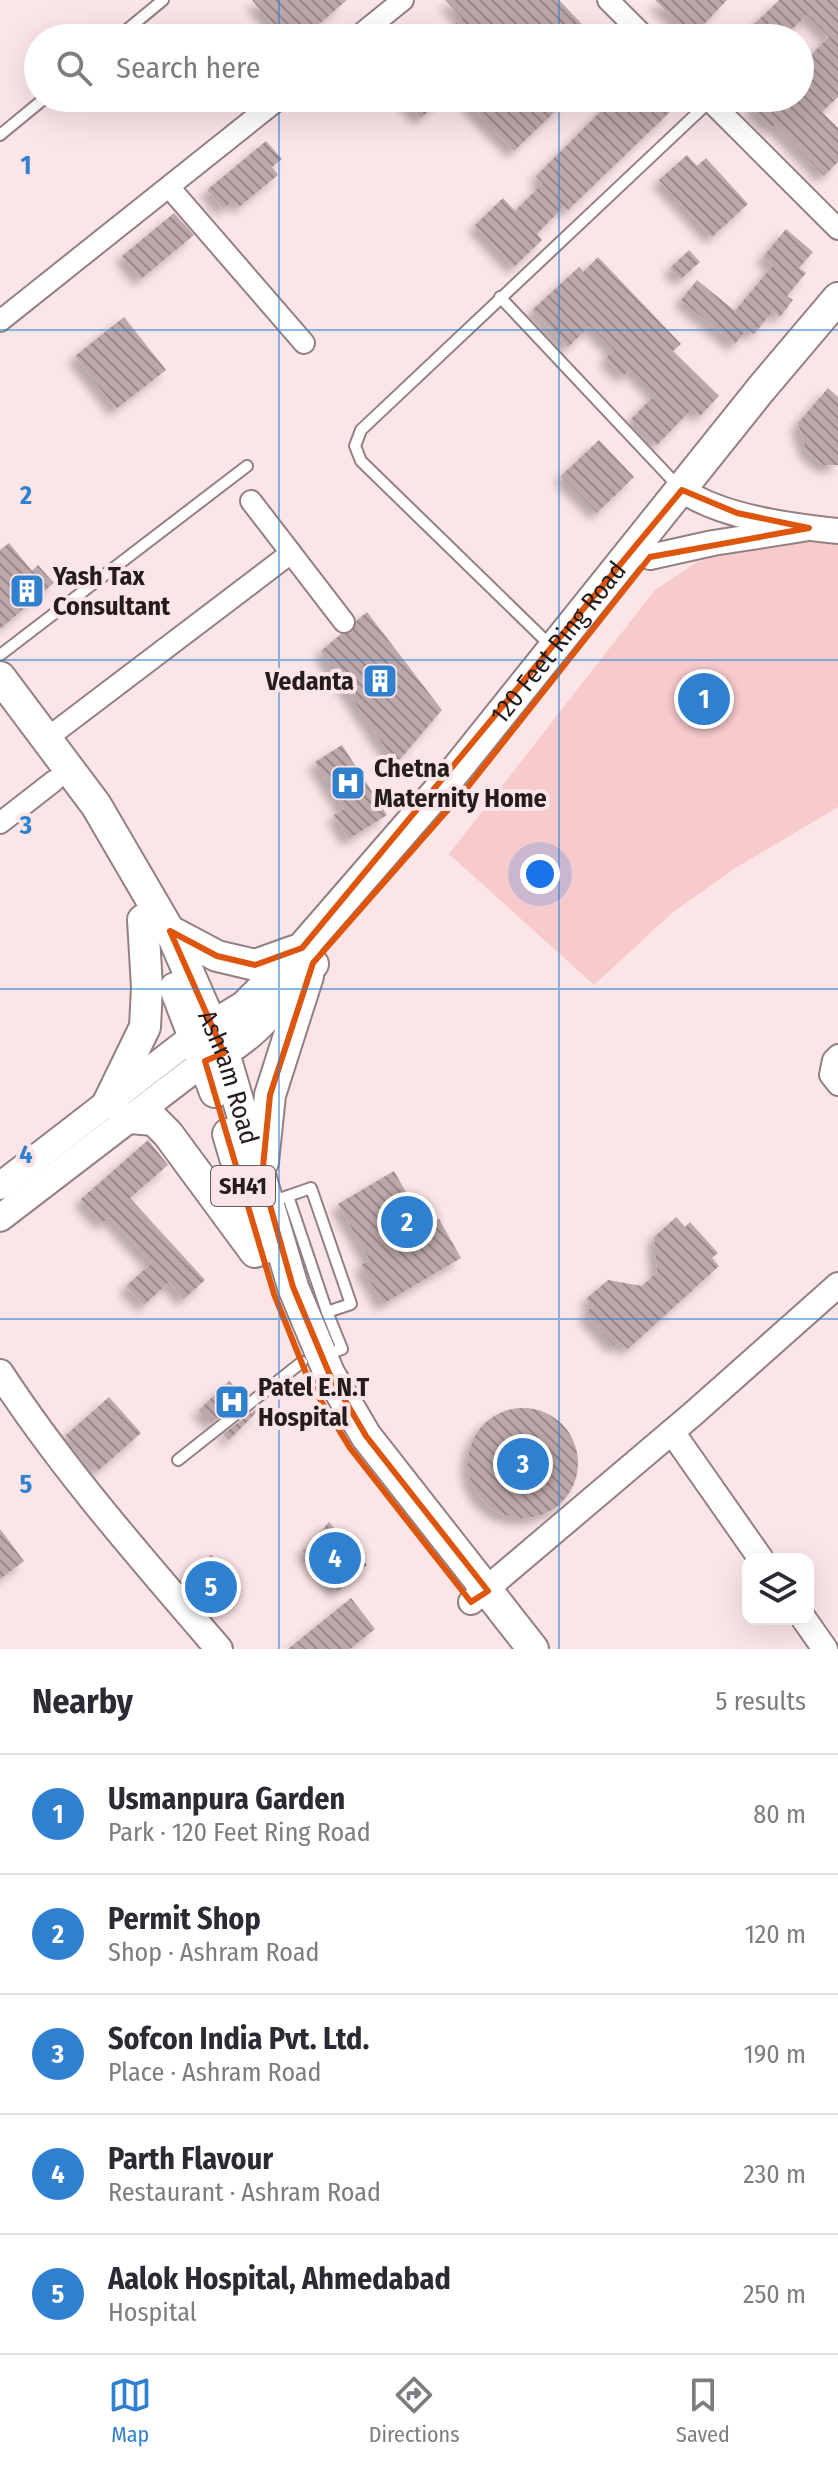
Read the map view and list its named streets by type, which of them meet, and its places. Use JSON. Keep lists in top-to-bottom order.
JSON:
{
  "streets": {
    "main road": ["120 Feet Ring Road", "Ashram Road", "SH41"]
  },
  "crossings": [
    ["120 Feet Ring Road", "Ashram Road"]
  ],
  "places": {
    "building": ["Yash Tax Consultant", "Vedanta"],
    "hospital": ["Chetna Maternity Home", "Patel E.N.T Hospital"]
  },
  "page": {
    "search": "Search here",
    "pins": [
      "1",
      "2",
      "3",
      "4",
      "5"
    ],
    "heading": ["Nearby", "5 results"],
    "list": [
      {
        "mark": "1",
        "name": "Usmanpura Garden",
        "note": "Park · 120 Feet Ring Road",
        "value": "80 m"
      },
      {
        "mark": "2",
        "name": "Permit Shop",
        "note": "Shop · Ashram Road",
        "value": "120 m"
      },
      {
        "mark": "3",
        "name": "Sofcon India Pvt. Ltd.",
        "note": "Place · Ashram Road",
        "value": "190 m"
      },
      {
        "mark": "4",
        "name": "Parth Flavour",
        "note": "Restaurant · Ashram Road",
        "value": "230 m"
      },
      {
        "mark": "5",
        "name": "Aalok Hospital, Ahmedabad",
        "note": "Hospital",
        "value": "250 m"
      }
    ],
    "nav": ["Map", "Directions", "Saved"]
  },
  "grid": {
    "rows": [
      "1",
      "2",
      "3",
      "4",
      "5"
    ]
  }
}
